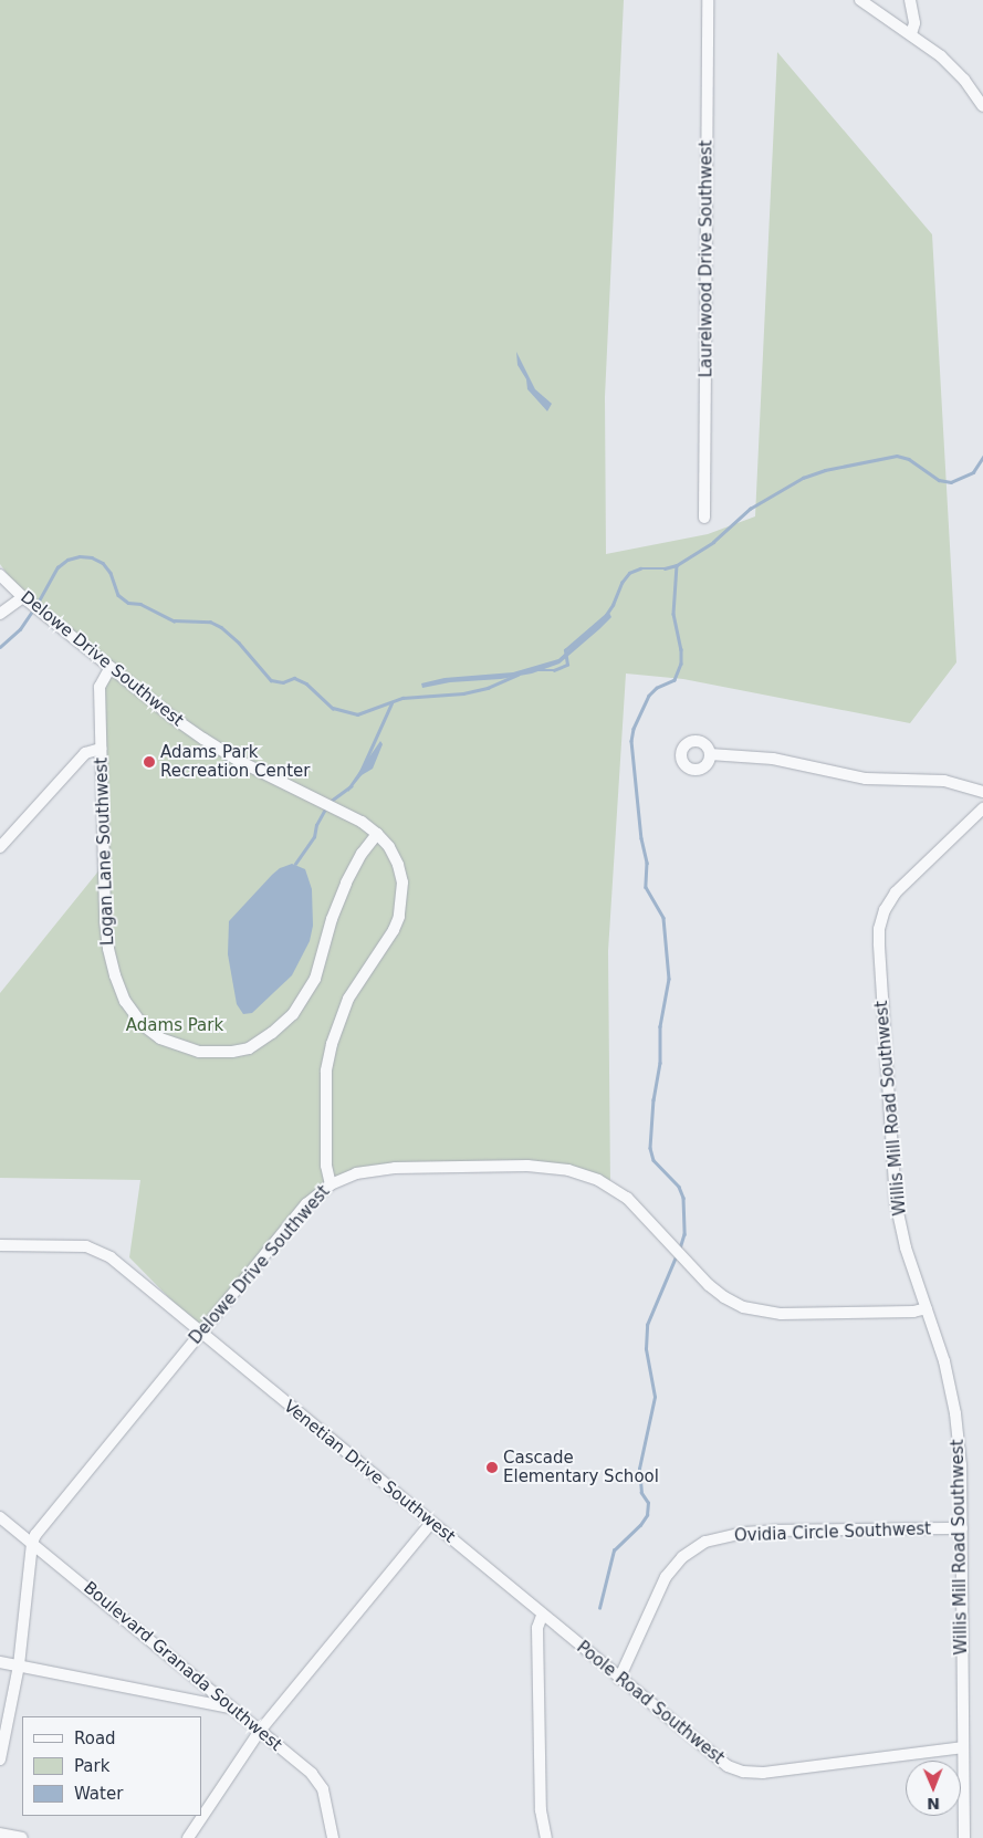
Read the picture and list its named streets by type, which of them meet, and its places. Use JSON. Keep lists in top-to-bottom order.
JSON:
{
  "streets": {
    "street": [
      "Laurelwood Drive Southwest",
      "Delowe Drive Southwest",
      "Logan Lane Southwest",
      "Willis Mill Road Southwest",
      "Venetian Drive Southwest",
      "Ovidia Circle Southwest",
      "Boulevard Granada Southwest",
      "Poole Road Southwest"
    ]
  },
  "crossings": [
    ["Delowe Drive Southwest", "Logan Lane Southwest"],
    ["Delowe Drive Southwest", "Venetian Drive Southwest"],
    ["Delowe Drive Southwest", "Boulevard Granada Southwest"],
    ["Willis Mill Road Southwest", "Ovidia Circle Southwest"],
    ["Willis Mill Road Southwest", "Poole Road Southwest"],
    ["Venetian Drive Southwest", "Poole Road Southwest"],
    ["Ovidia Circle Southwest", "Poole Road Southwest"]
  ],
  "parks": ["Adams Park"],
  "places": ["Adams Park Recreation Center", "Cascade Elementary School"],
  "legend": ["Road", "Park", "Water"],
  "north": "bottom"
}
